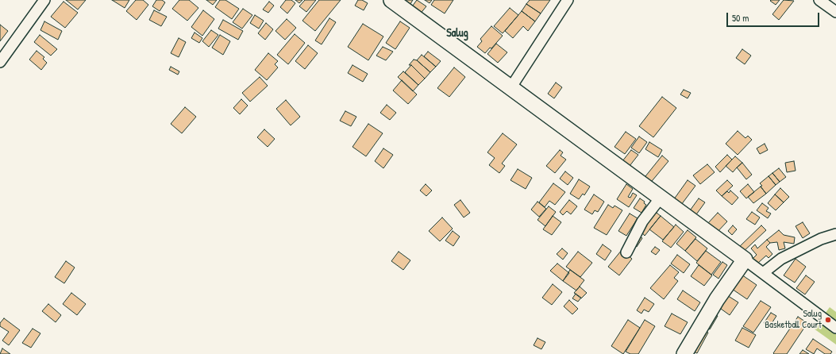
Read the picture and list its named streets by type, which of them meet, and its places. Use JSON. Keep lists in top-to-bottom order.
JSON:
{
  "districts": ["Salug"],
  "places": ["Salug Basketball Court"],
  "scale_bar": "50 m"
}
